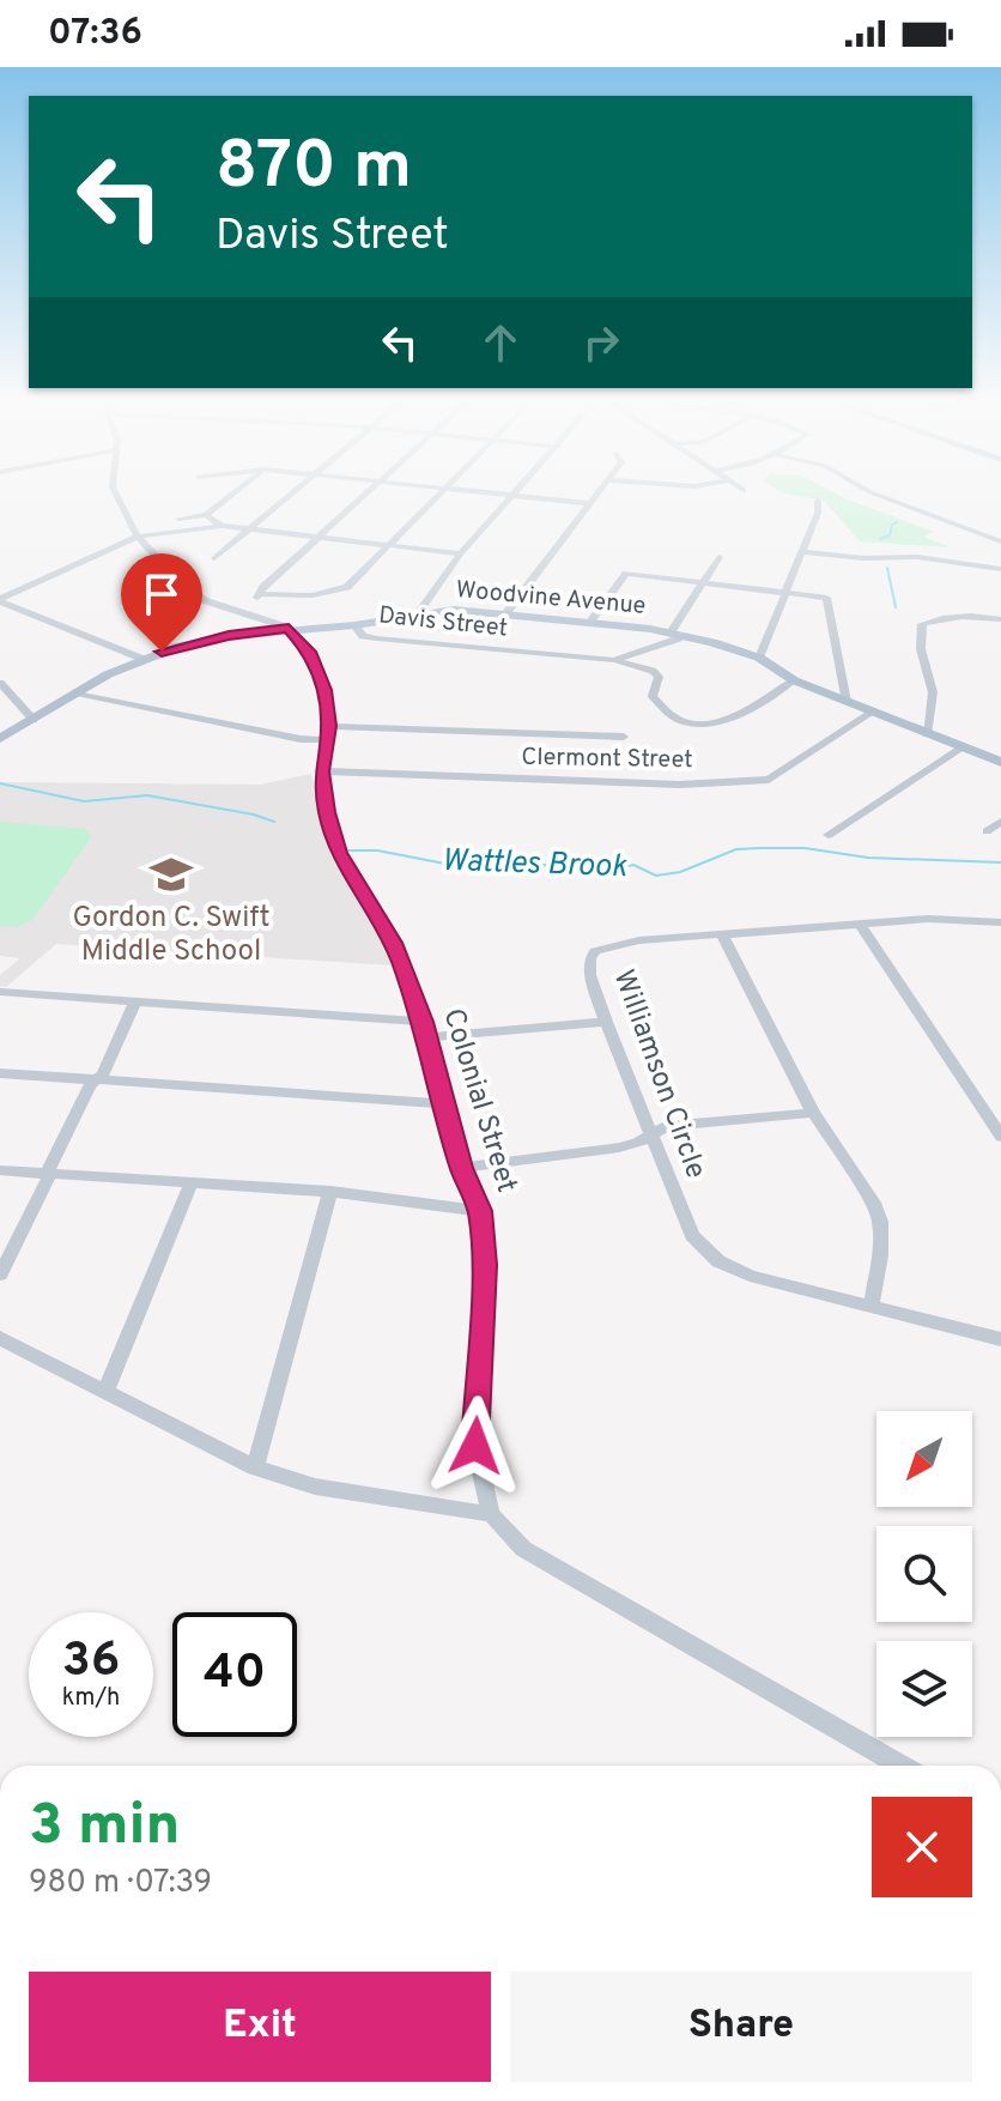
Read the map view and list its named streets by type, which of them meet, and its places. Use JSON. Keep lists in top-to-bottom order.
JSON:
{
  "streets": {
    "main road": ["Woodvine Avenue", "Davis Street"],
    "street": ["Clermont Street", "Williamson Circle", "Colonial Street"]
  },
  "crossings": [
    ["Woodvine Avenue", "Davis Street"],
    ["Davis Street", "Colonial Street"],
    ["Clermont Street", "Colonial Street"]
  ],
  "water": ["Wattles Brook"],
  "places": {
    "school or university": ["Gordon C. Swift Middle School"]
  },
  "north": "bottom left",
  "page": {
    "status": "07:36",
    "turn": ["870 m", "Davis Street"],
    "speed": "36 km/h",
    "limit": "40",
    "heading": ["3 min", "980 m · 07:39"],
    "buttons": ["Exit", "Share"]
  }
}
